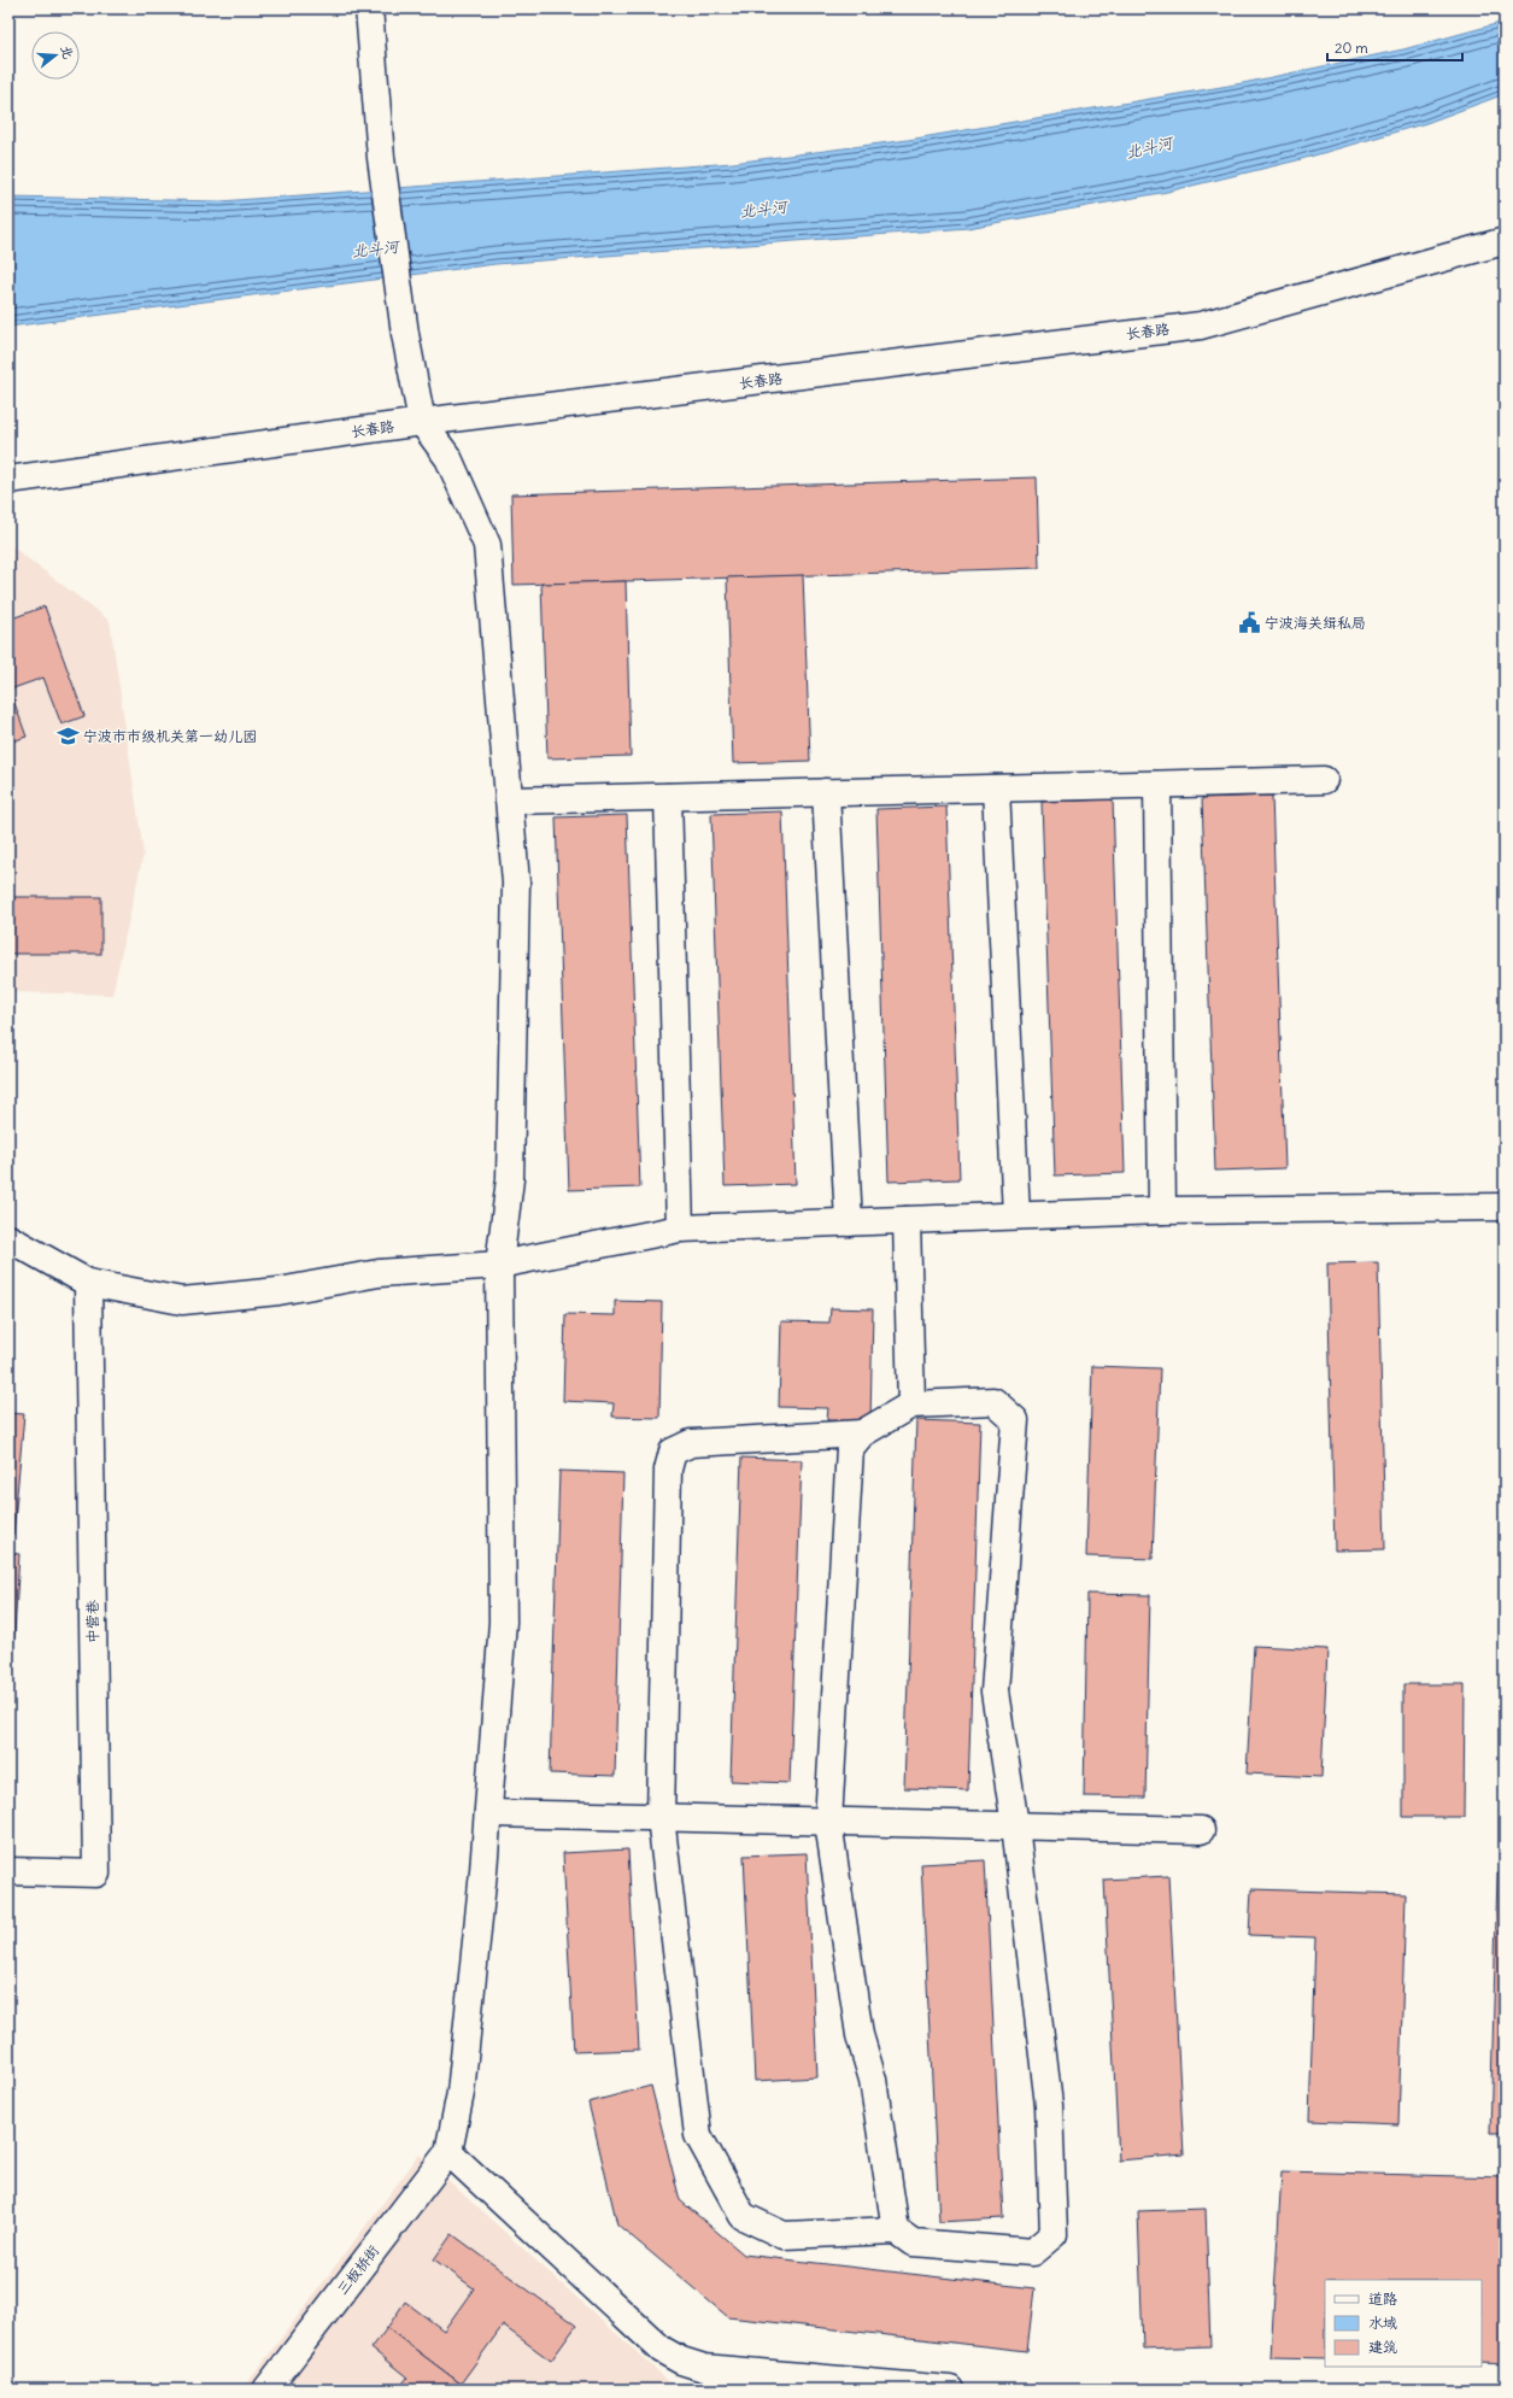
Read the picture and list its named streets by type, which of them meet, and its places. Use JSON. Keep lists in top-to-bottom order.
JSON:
{
  "streets": {
    "street": ["长春路", "中营巷", "三板桥街"]
  },
  "water": ["北斗河"],
  "places": {
    "public building": ["宁波海关缉私局"],
    "school or university": ["宁波市市级机关第一幼儿园"]
  },
  "legend": ["道路", "水域", "建筑"],
  "scale_bar": "20 m",
  "north": "right"
}
